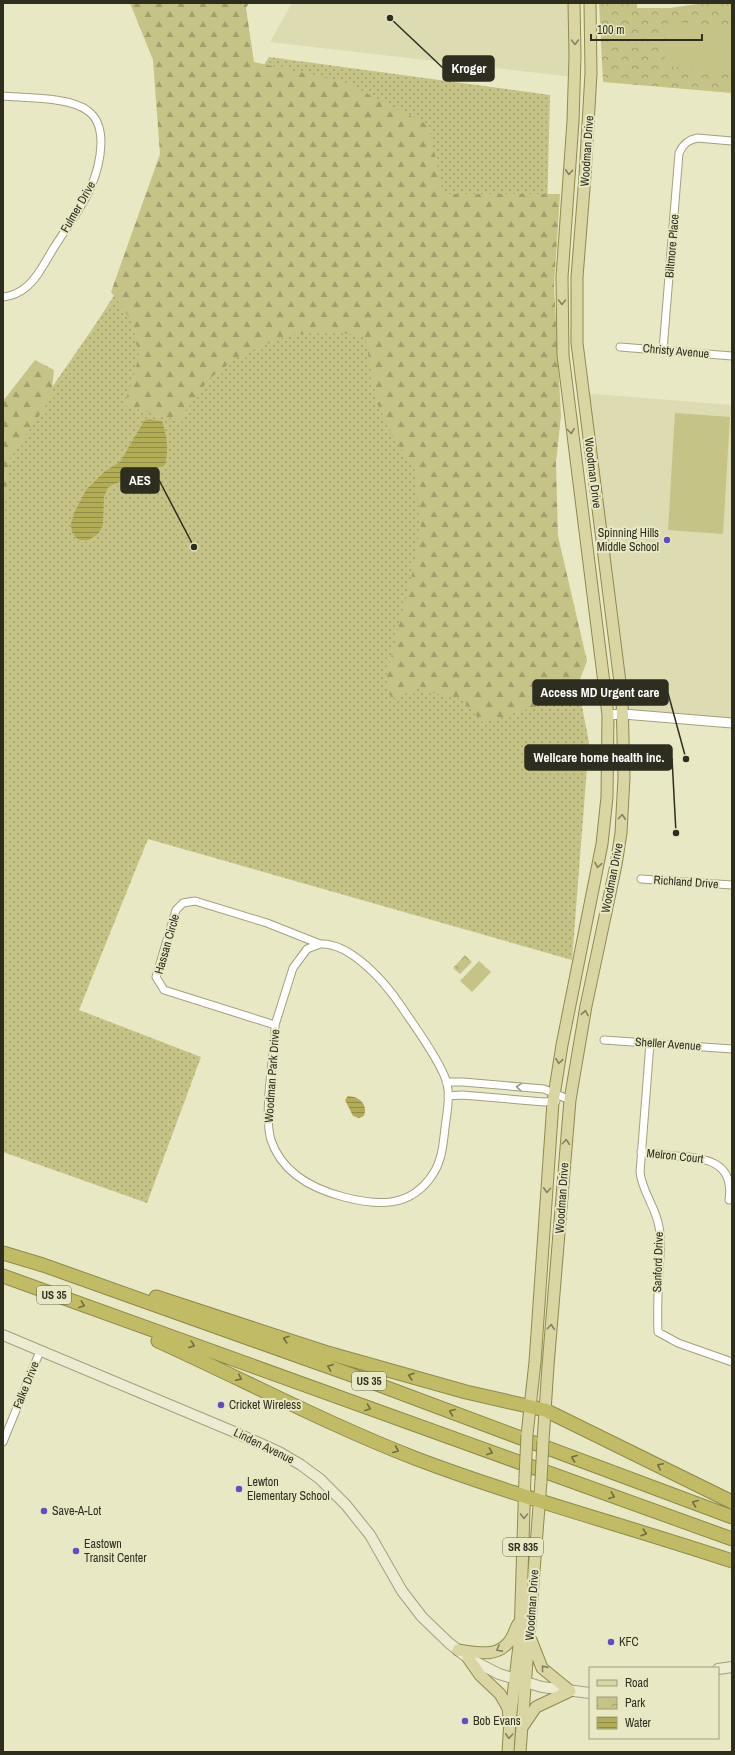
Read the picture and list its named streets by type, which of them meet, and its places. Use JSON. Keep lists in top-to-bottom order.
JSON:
{
  "streets": {
    "highway": ["US 35"],
    "main road": ["Woodman Drive", "Linden Avenue", "SR 835"],
    "street": [
      "Fulmer Drive",
      "Biltmore Place",
      "Christy Avenue",
      "Richland Drive",
      "Hassan Circle",
      "Sheller Avenue",
      "Woodman Park Drive",
      "Melron Court",
      "Sanford Drive",
      "Falke Drive"
    ]
  },
  "crossings": [
    ["Woodman Drive", "Linden Avenue"],
    ["Biltmore Place", "Christy Avenue"],
    ["Hassan Circle", "Woodman Park Drive"],
    ["Sheller Avenue", "Sanford Drive"],
    ["Melron Court", "Sanford Drive"],
    ["Falke Drive", "Linden Avenue"]
  ],
  "places": [
    "Kroger",
    "Spinning Hills Middle School",
    "AES",
    "Access MD Urgent care",
    "Wellcare home health inc.",
    "Cricket Wireless",
    "Lewton Elementary School",
    "Save-A-Lot",
    "Eastown Transit Center",
    "KFC",
    "Bob Evans"
  ],
  "legend": ["Road", "Park", "Water"],
  "scale_bar": "100 m"
}
